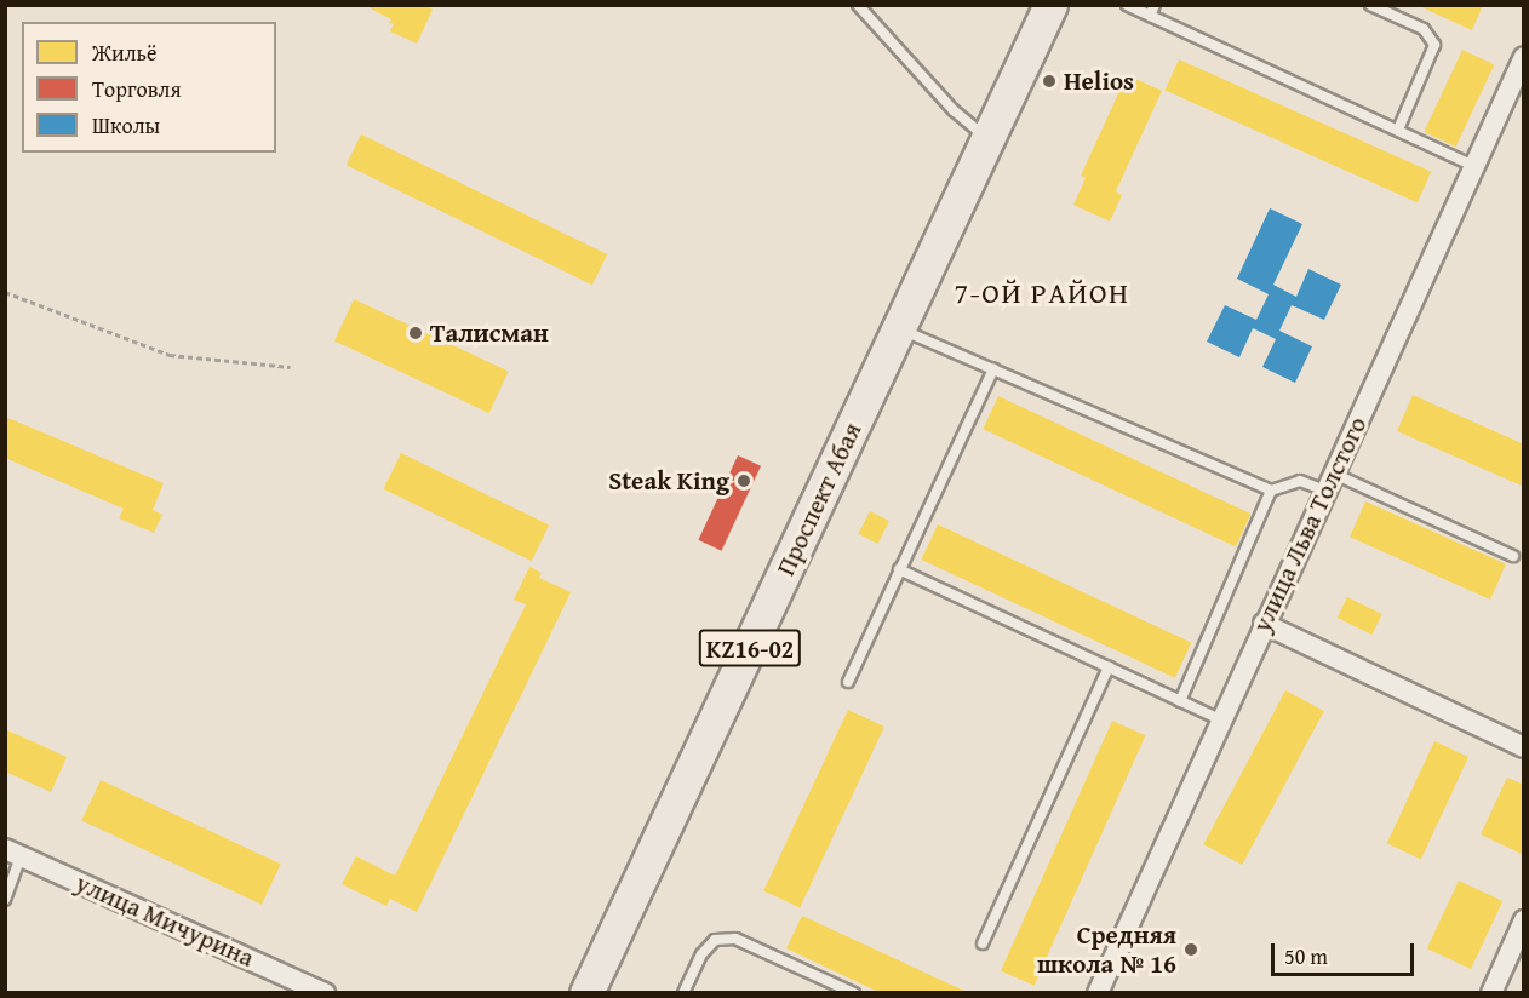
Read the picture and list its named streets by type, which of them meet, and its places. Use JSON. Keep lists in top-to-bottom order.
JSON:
{
  "streets": {
    "main road": ["Проспект Абая", "KZ16-02"],
    "street": ["улица Льва Толстого", "улица Мичурина"]
  },
  "districts": ["7-ОЙ РАЙОН"],
  "places": [
    "Helios",
    "Талисман",
    "Steak King",
    "Средняя школа № 16"
  ],
  "legend": ["Жильё", "Торговля", "Школы"],
  "scale_bar": "50 m"
}
